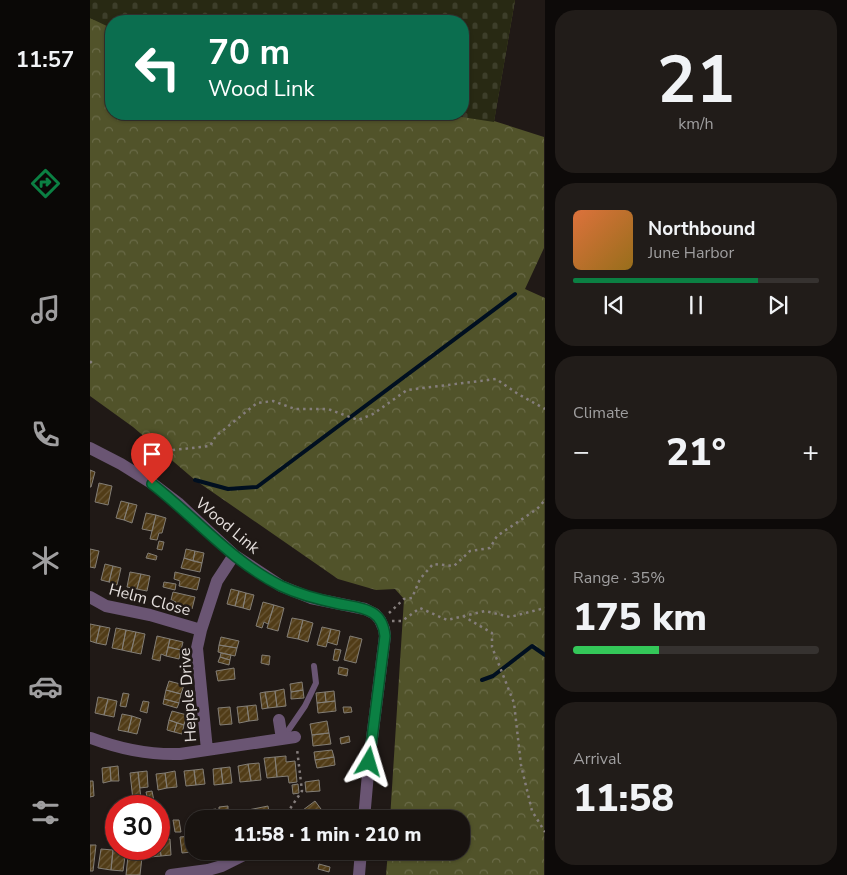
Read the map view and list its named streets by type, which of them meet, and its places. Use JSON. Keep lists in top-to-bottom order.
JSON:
{
  "streets": {
    "street": ["Wood Link", "Helm Close", "Hepple Drive"]
  },
  "crossings": [
    ["Wood Link", "Hepple Drive"],
    ["Helm Close", "Hepple Drive"]
  ],
  "page": {
    "tabs": "11:57",
    "tile": [
      ["21", "km/h"],
      "Climate",
      ["Range · 35%", "175 km"],
      ["Arrival", "11:58"]
    ],
    "turn": ["70 m", "Wood Link"],
    "song": ["Northbound", "June Harbor"],
    "heat": ["−", "21°", "+"],
    "limit": "30",
    "trip": "11:58 · 1 min · 210 m"
  }
}
